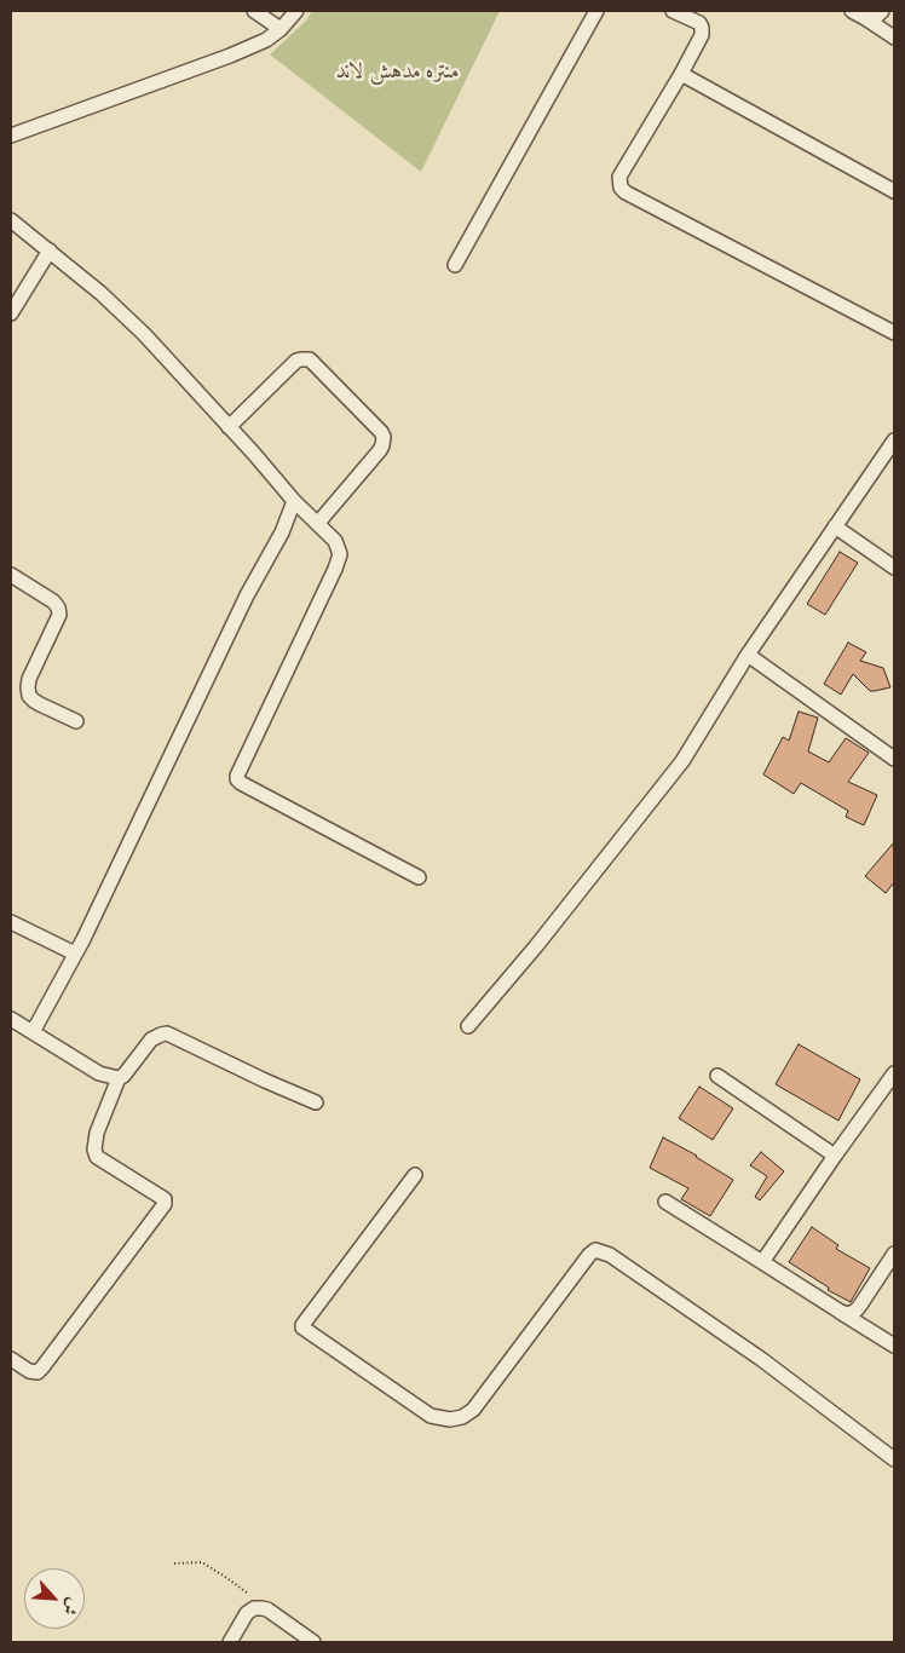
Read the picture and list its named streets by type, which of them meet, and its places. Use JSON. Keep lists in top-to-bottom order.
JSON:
{
  "parks": ["منتره مدهش لاند"],
  "north": "bottom right"
}
